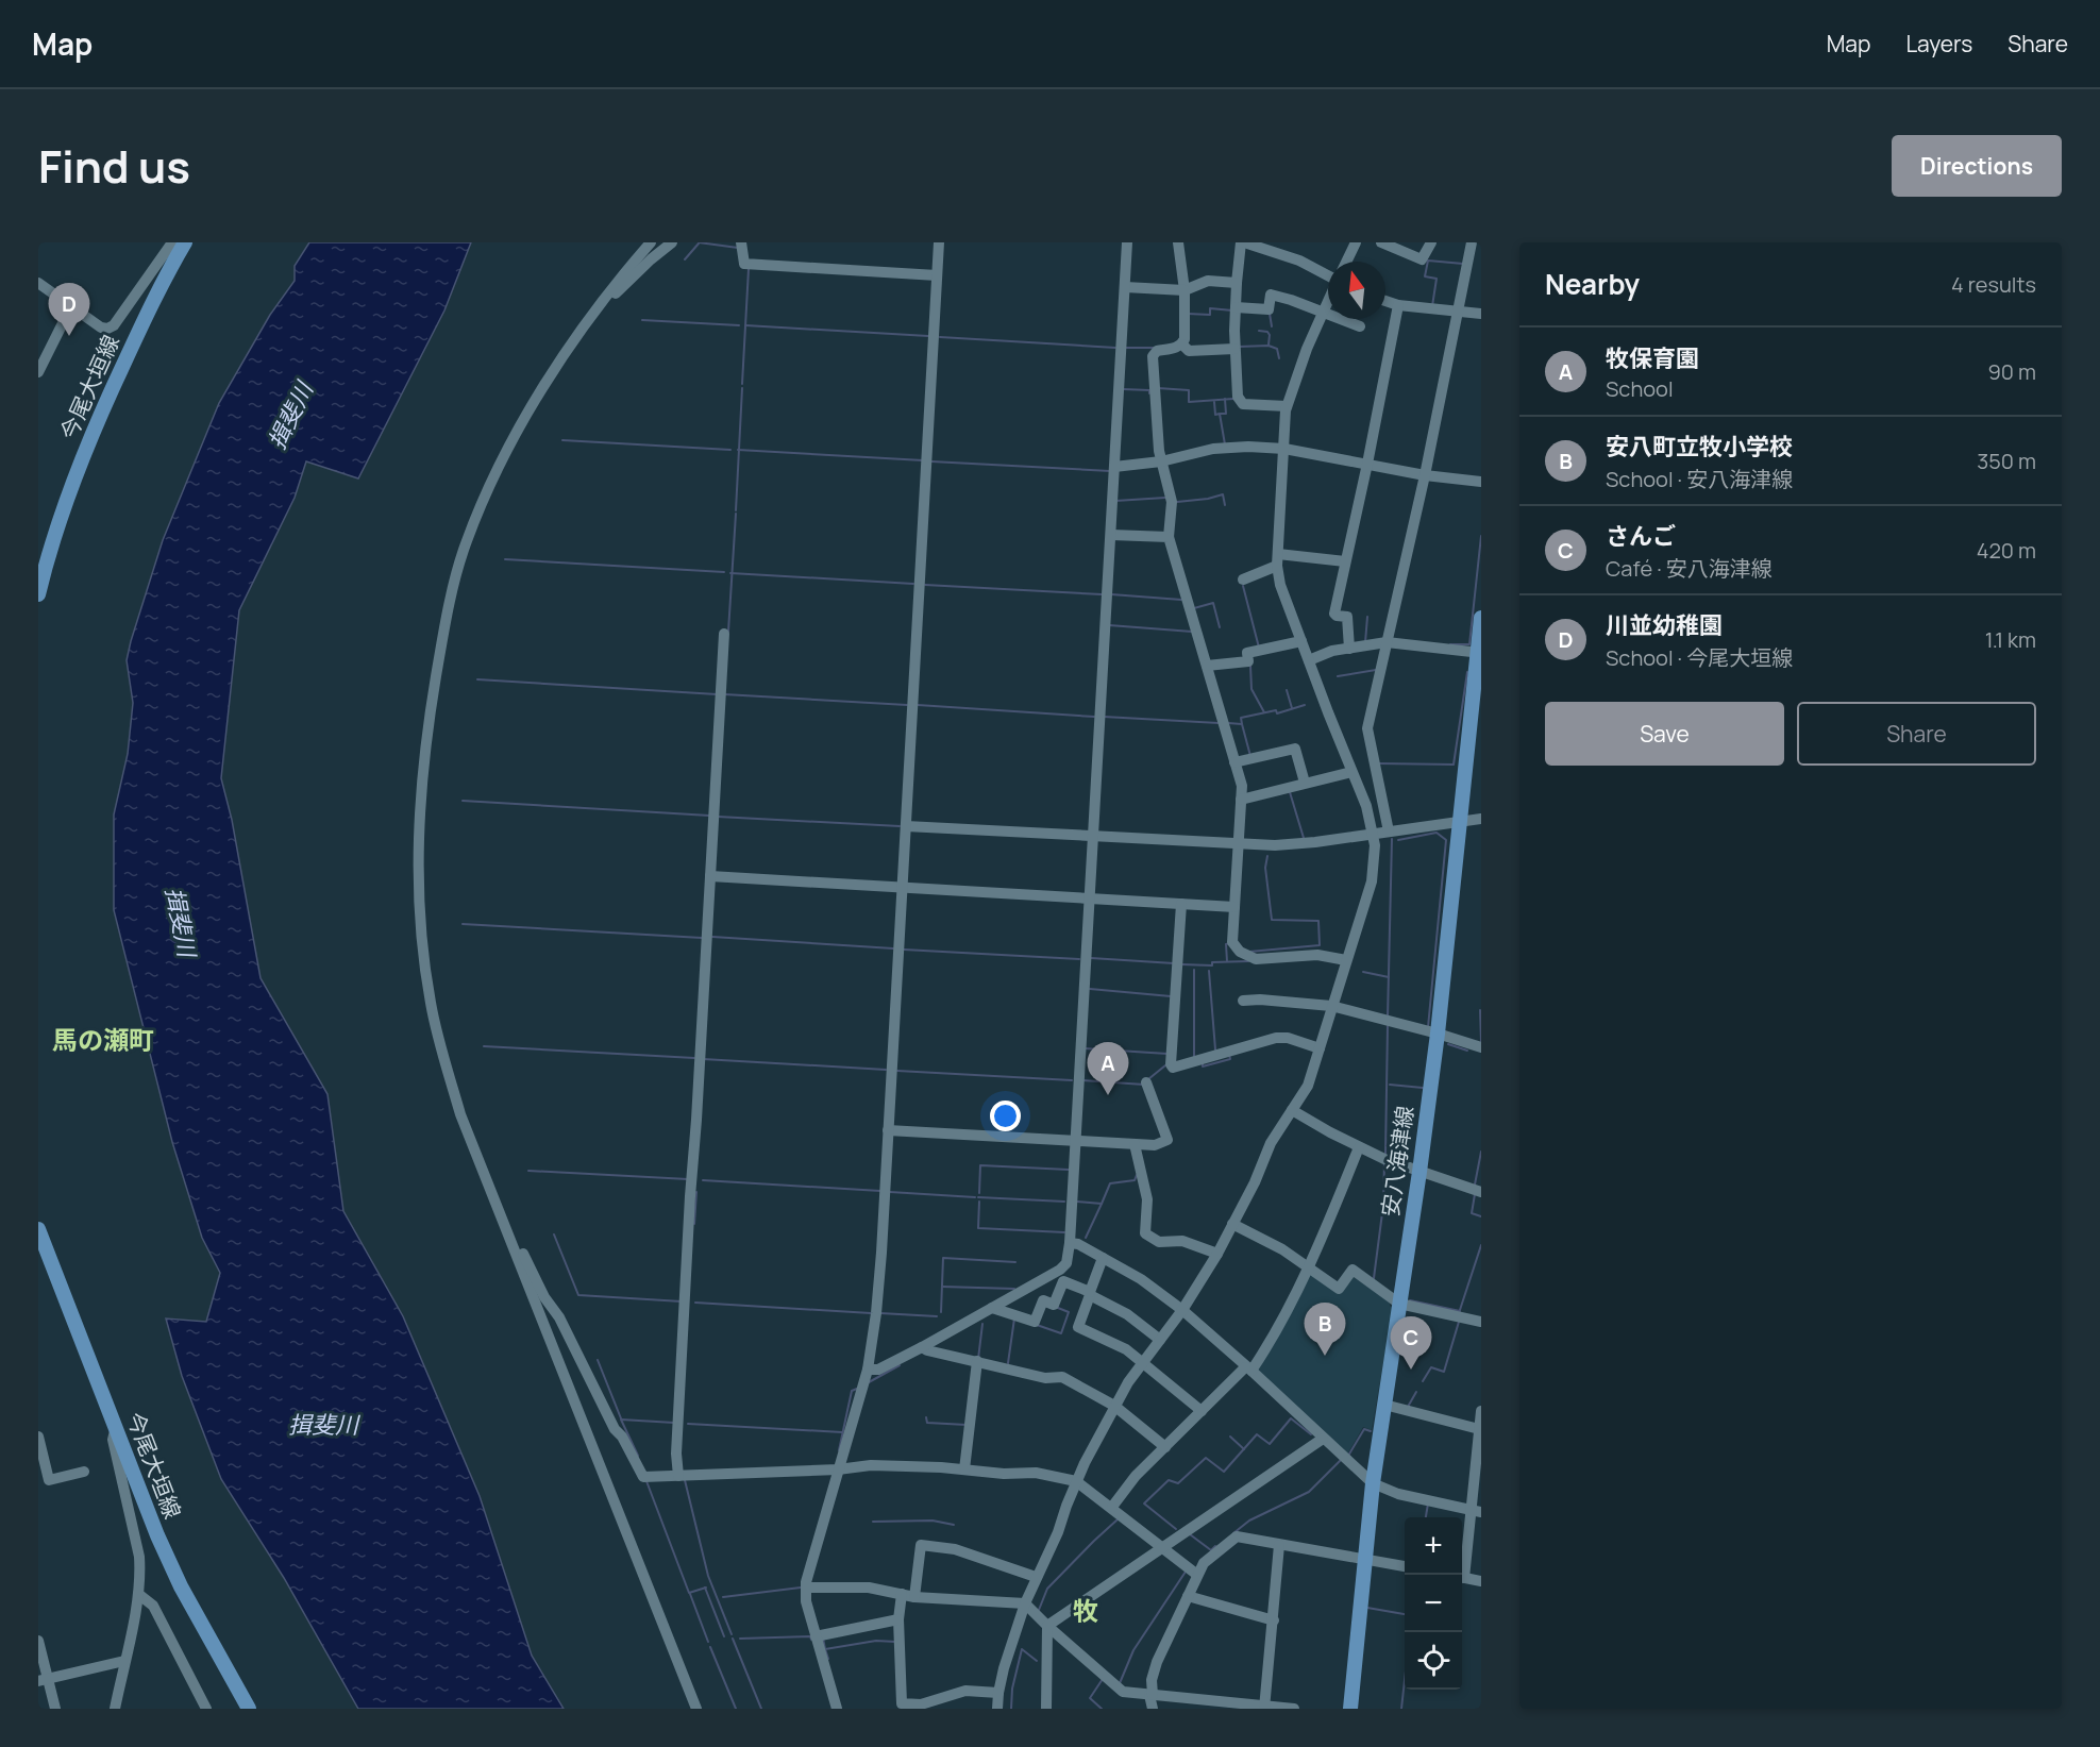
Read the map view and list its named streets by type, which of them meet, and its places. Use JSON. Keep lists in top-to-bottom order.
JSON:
{
  "streets": {
    "main road": ["今尾大垣線", "安八海津線"]
  },
  "districts": ["馬の瀬町", "牧"],
  "water": ["揖斐川"],
  "north": "top",
  "page": {
    "header": "Map",
    "nav": ["Map", "Layers", "Share"],
    "title": "Find us",
    "buttons": [
      "Directions",
      ["Save", "Share"]
    ],
    "heading": ["Nearby", "4 results"],
    "pins": [
      "D",
      "A",
      "B",
      "C"
    ],
    "list": [
      {
        "mark": "A",
        "name": "牧保育園",
        "note": "School",
        "value": "90 m"
      },
      {
        "mark": "B",
        "name": "安八町立牧小学校",
        "note": "School · 安八海津線",
        "value": "350 m"
      },
      {
        "mark": "C",
        "name": "さんご",
        "note": "Café · 安八海津線",
        "value": "420 m"
      },
      {
        "mark": "D",
        "name": "川並幼稚園",
        "note": "School · 今尾大垣線",
        "value": "1.1 km"
      }
    ],
    "map_buttons": ["+", "−"]
  }
}
